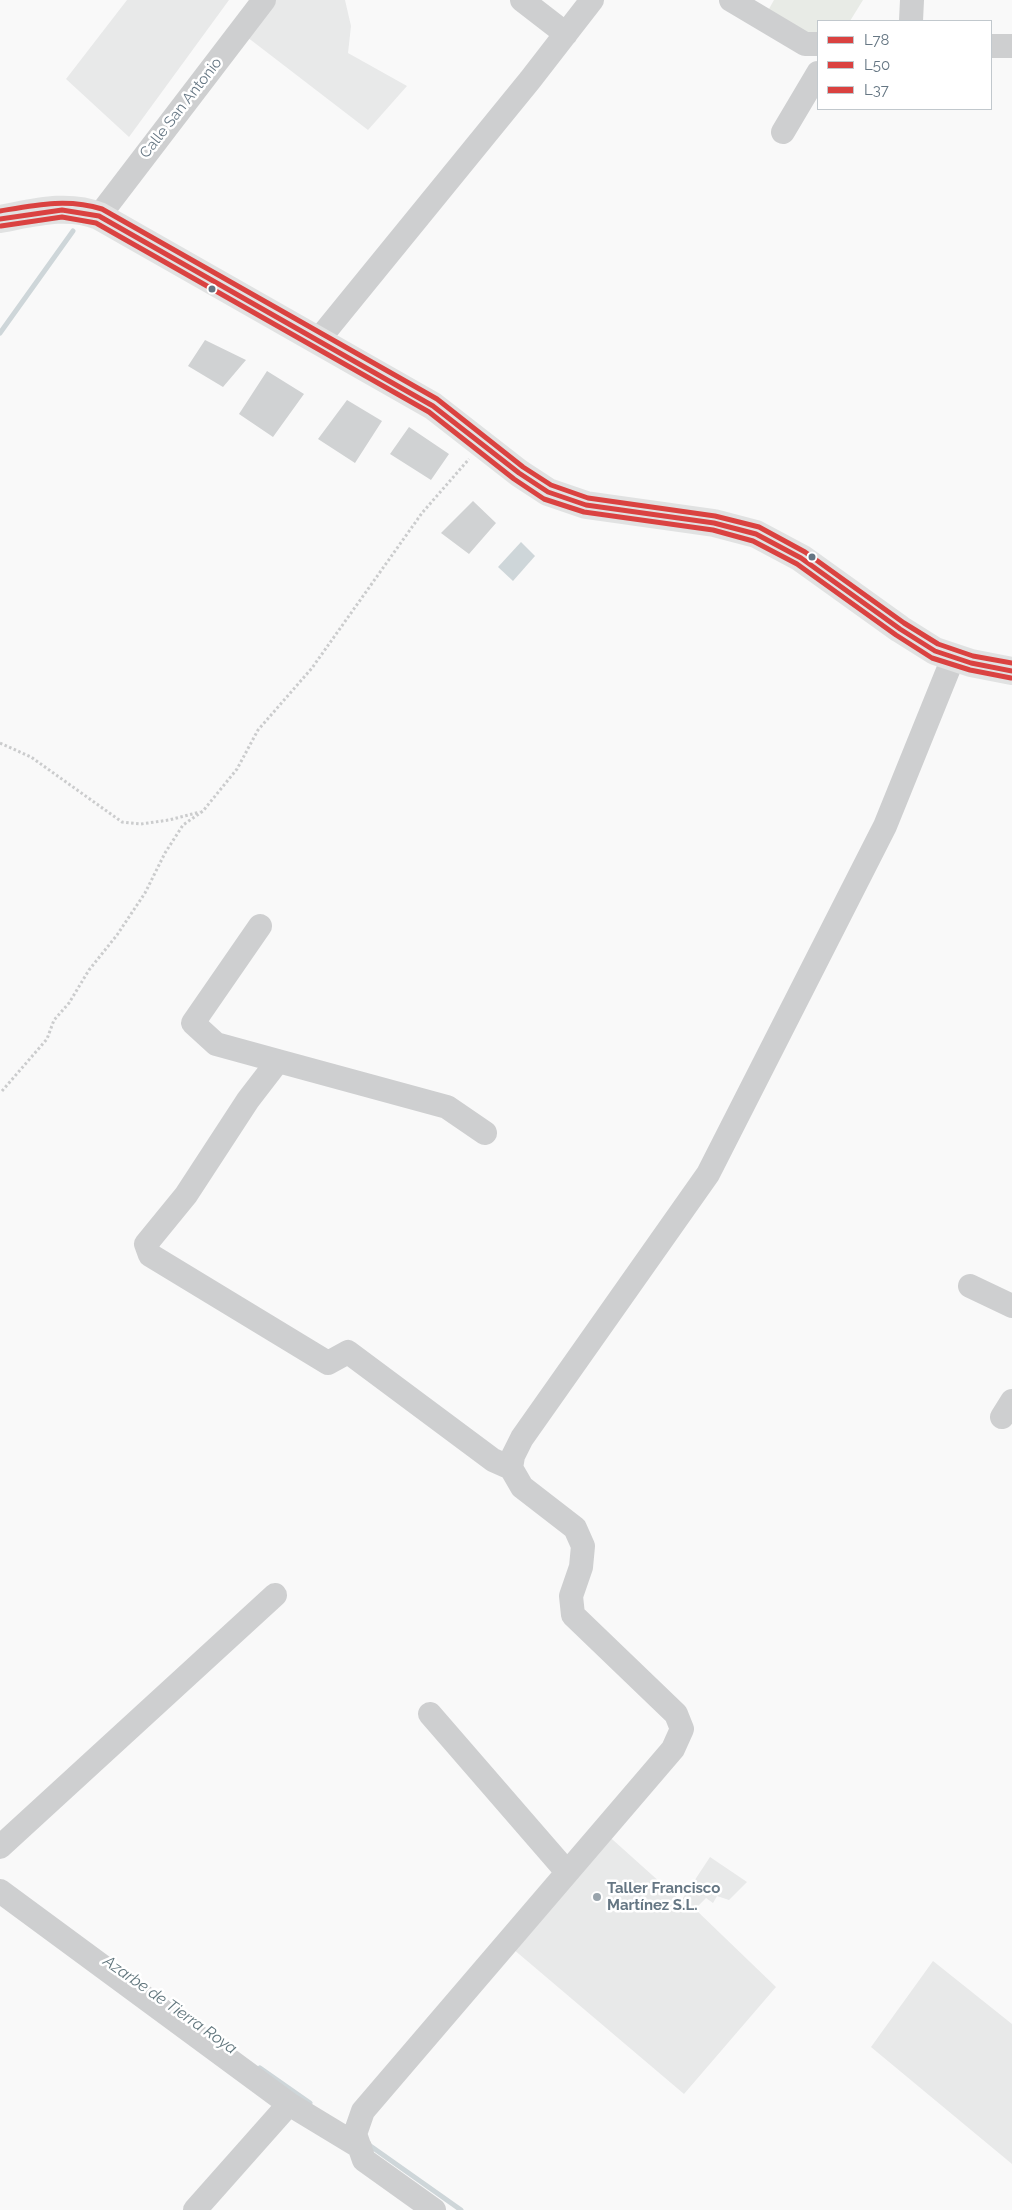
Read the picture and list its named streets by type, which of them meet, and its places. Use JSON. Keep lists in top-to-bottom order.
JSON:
{
  "streets": {
    "street": ["Calle San Antonio"]
  },
  "water": ["Azarbe de Tierra Roya"],
  "places": ["Taller Francisco Martínez S.L."],
  "lines": ["transit line L37", "transit line L78", "transit line L50"],
  "legend": ["L78", "L50", "L37"]
}
